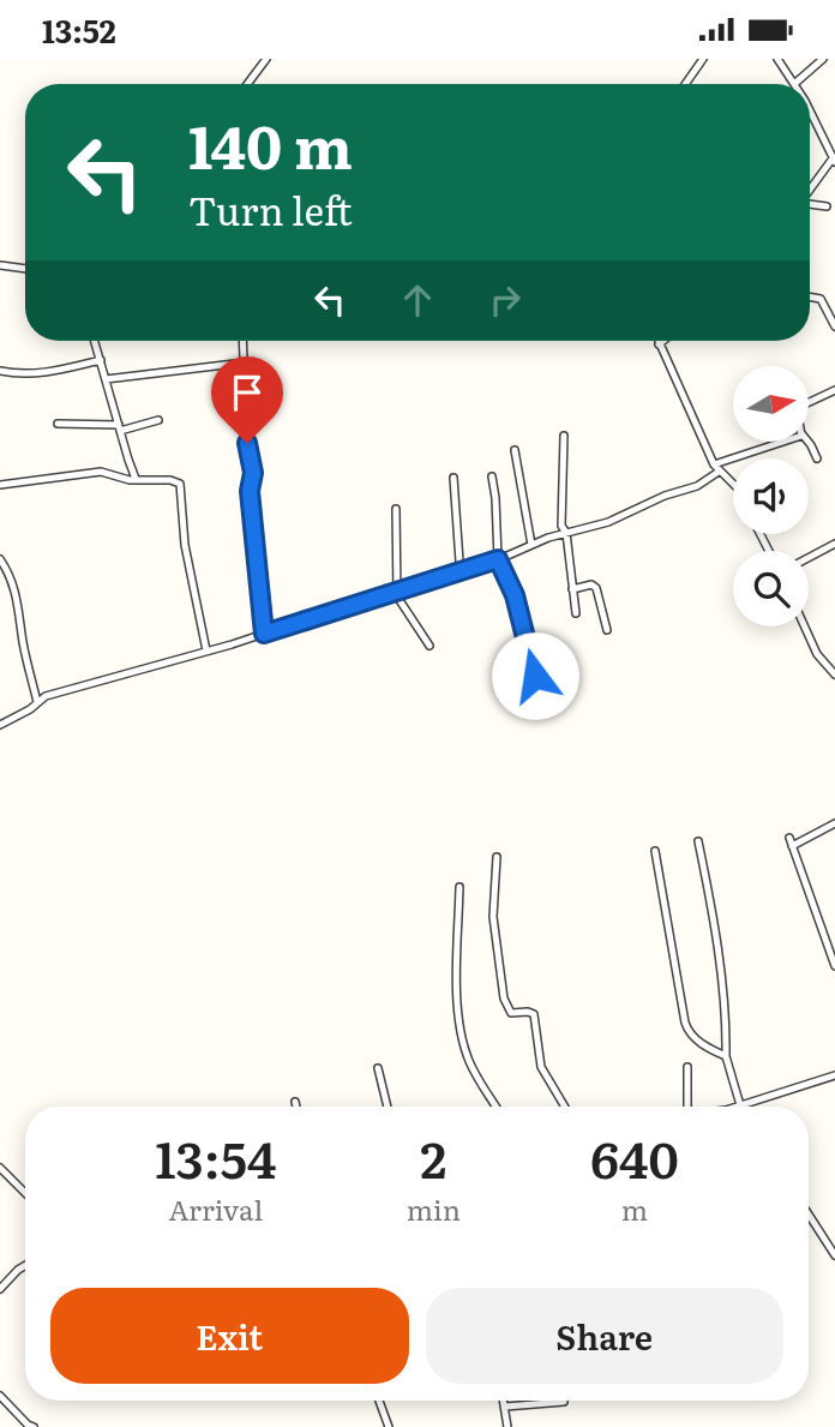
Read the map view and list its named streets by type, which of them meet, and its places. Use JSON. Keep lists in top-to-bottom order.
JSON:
{
  "north": "right",
  "page": {
    "status": "13:52",
    "turn": ["140 m", "Turn left"],
    "eta": [
      "13:54",
      "Arrival",
      "2",
      "min",
      "640",
      "m"
    ],
    "buttons": ["Exit", "Share"]
  }
}
